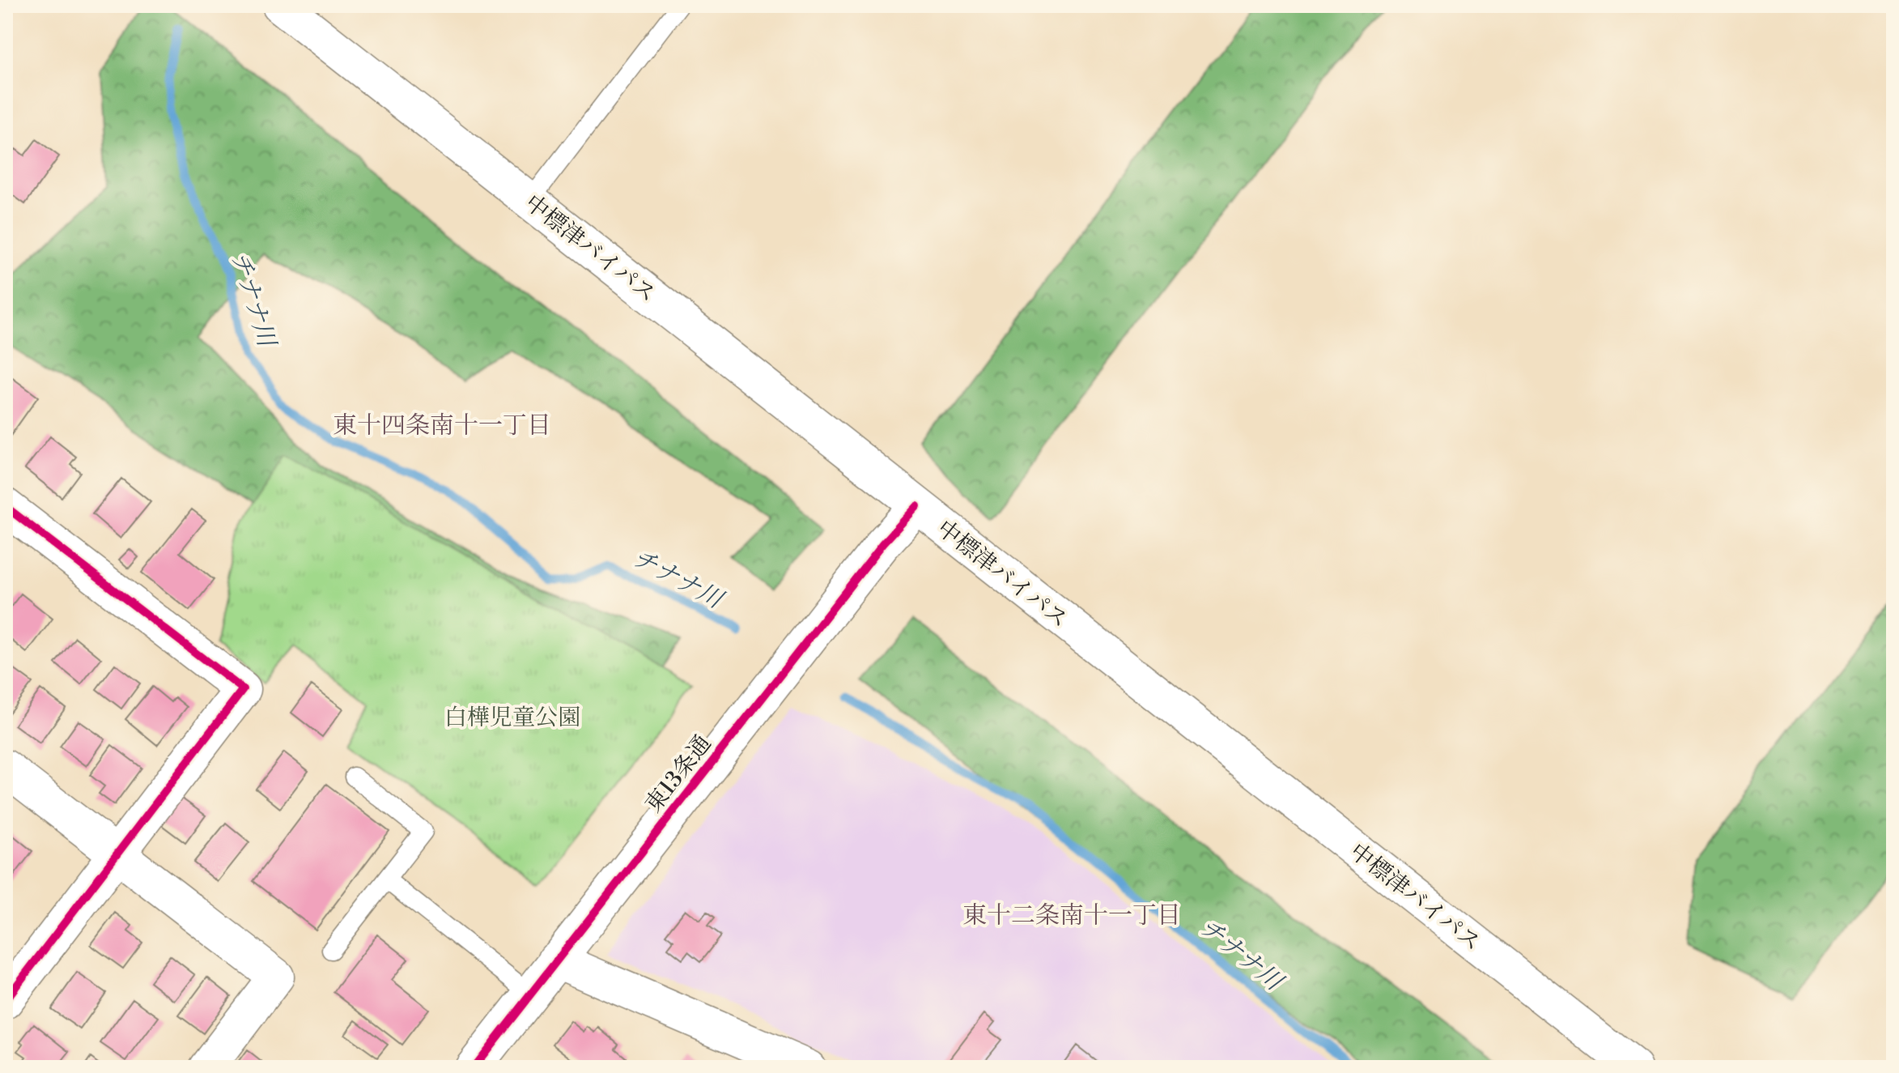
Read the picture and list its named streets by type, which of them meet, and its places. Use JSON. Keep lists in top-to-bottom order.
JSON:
{
  "streets": {
    "main road": ["中標津バイパス", "東13条通"]
  },
  "crossings": [
    ["中標津バイパス", "東13条通"]
  ],
  "districts": ["東十四条南十一丁目", "東十二条南十一丁目"],
  "water": ["チナナ川"],
  "parks": ["白樺児童公園"]
}
